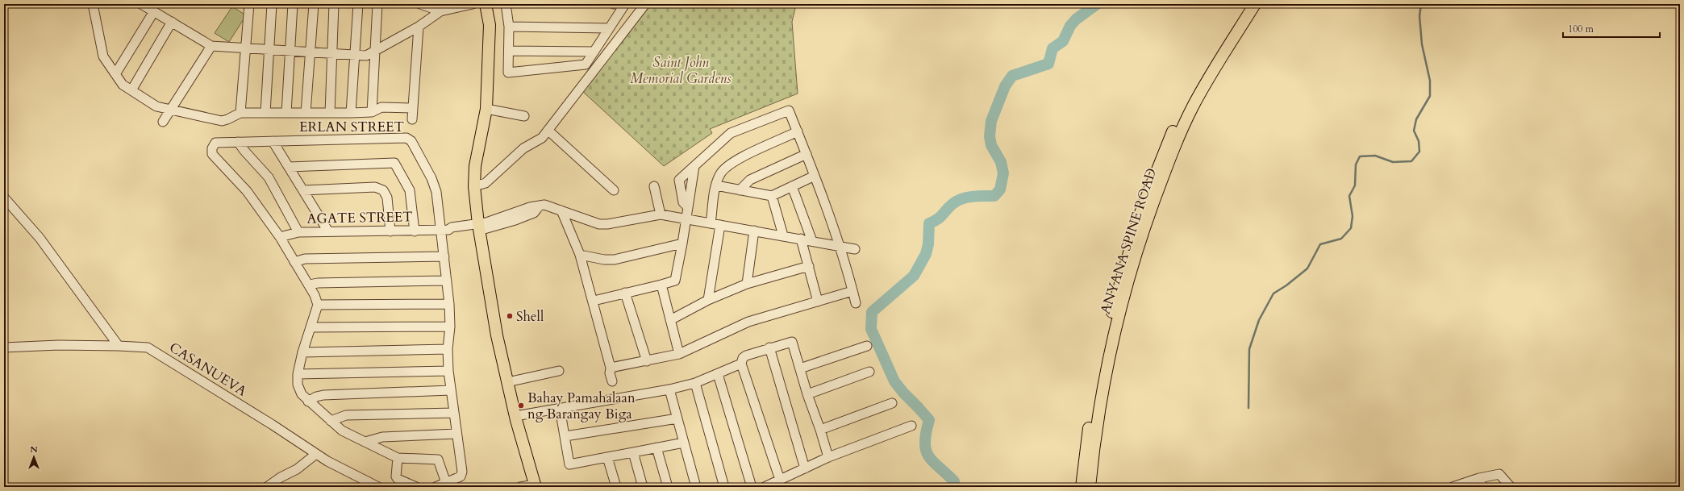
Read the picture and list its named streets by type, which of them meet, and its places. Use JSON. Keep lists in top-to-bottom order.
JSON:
{
  "streets": {
    "main road": ["ANYANA SPINE ROAD"],
    "street": ["ERLAN STREET", "AGATE STREET", "CASANUEVA"]
  },
  "crossings": [
    ["ERLAN STREET", "AGATE STREET"]
  ],
  "parks": ["Saint John Memorial Gardens"],
  "places": ["Shell", "Bahay Pamahalaan ng Barangay Biga"],
  "scale_bar": "100 m",
  "north": "top"
}
